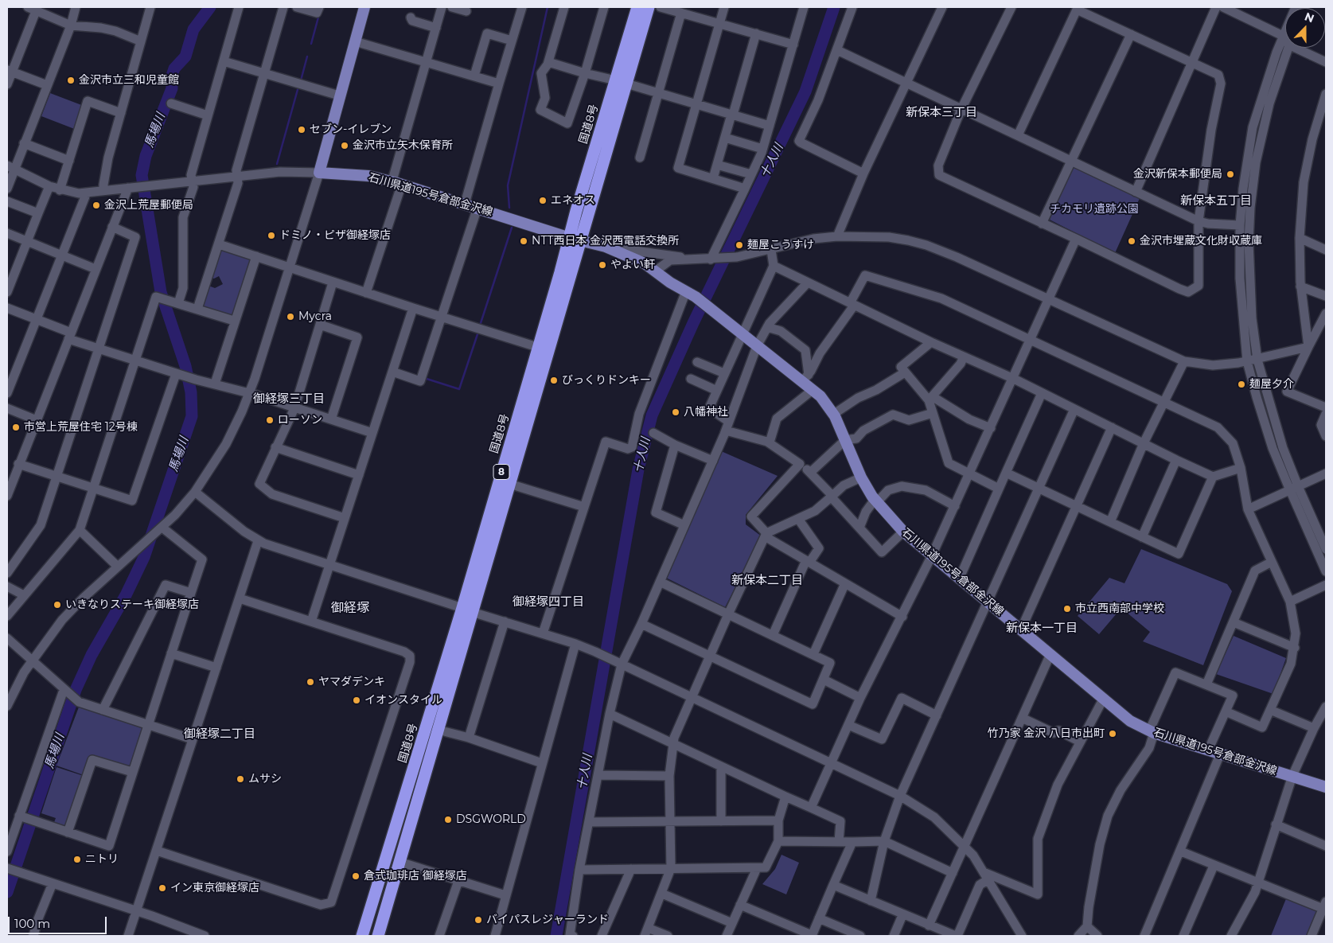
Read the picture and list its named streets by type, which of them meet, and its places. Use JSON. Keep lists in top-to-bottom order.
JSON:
{
  "streets": {
    "highway": ["国道8号", "8"],
    "main road": ["石川県道195号倉部金沢線"]
  },
  "crossings": [
    ["国道8号", "石川県道195号倉部金沢線"]
  ],
  "districts": [
    "新保本三丁目",
    "新保本五丁目",
    "御経塚三丁目",
    "新保本二丁目",
    "御経塚四丁目",
    "御経塚",
    "新保本一丁目",
    "御経塚二丁目"
  ],
  "water": ["馬場川", "十人川"],
  "parks": ["チカモリ遺跡公園"],
  "places": [
    "金沢市立三和児童館",
    "セブン-イレブン",
    "金沢市立矢木保育所",
    "金沢新保本郵便局",
    "エネオス",
    "金沢上荒屋郵便局",
    "ドミノ・ピザ御経塚店",
    "NTT西日本 金沢西電話交換所",
    "金沢市埋蔵文化財収蔵庫",
    "麺屋こうすけ",
    "やよい軒",
    "Mycra",
    "びっくりドンキー",
    "麺屋夕介",
    "八幡神社",
    "ローソン",
    "市営上荒屋住宅 12号棟",
    "いきなりステーキ御経塚店",
    "市立西南部中学校",
    "ヤマダデンキ",
    "イオンスタイル",
    "竹乃家 金沢 八日市出町",
    "ムサシ",
    "DSGWORLD",
    "ニトリ",
    "倉式珈琲店 御経塚店",
    "イン東京御経塚店",
    "バイパスレジャーランド"
  ],
  "scale_bar": "100 m",
  "north": "top"
}
